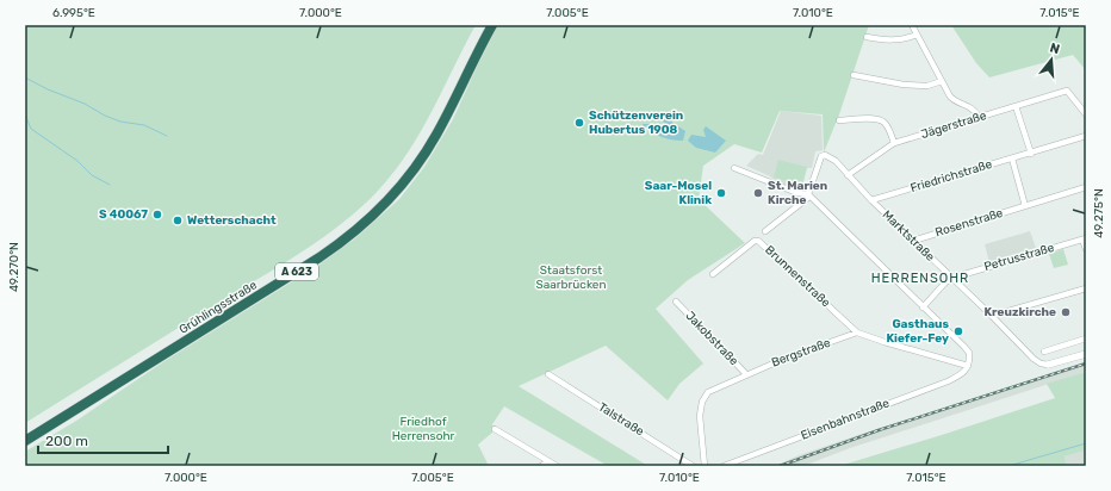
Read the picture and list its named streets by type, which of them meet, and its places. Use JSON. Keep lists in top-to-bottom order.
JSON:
{
  "streets": {
    "highway": ["A 623", "Grühlingsstraße"],
    "street": [
      "Jägerstraße",
      "Friedrichstraße",
      "Rosenstraße",
      "Marktstraße",
      "Petrusstraße",
      "Brunnenstraße",
      "Jakobstraße",
      "Bergstraße",
      "Talstraße",
      "Eisenbahnstraße"
    ]
  },
  "crossings": [
    ["Jägerstraße", "Marktstraße"],
    ["Friedrichstraße", "Marktstraße"],
    ["Rosenstraße", "Marktstraße"],
    ["Marktstraße", "Petrusstraße"],
    ["Brunnenstraße", "Bergstraße"],
    ["Jakobstraße", "Bergstraße"]
  ],
  "districts": ["HERRENSOHR"],
  "parks": ["Staatsforst Saarbrücken", "Friedhof Herrensohr"],
  "places": [
    "Schützenverein Hubertus 1908",
    "Saar-Mosel Klinik",
    "St. Marien Kirche",
    "S 40067",
    "Wetterschacht",
    "Kreuzkirche",
    "Gasthaus Kiefer-Fey"
  ],
  "scale_bar": "200 m",
  "north": "top",
  "coordinates": [
    "6.995°E",
    "7.000°E",
    "7.005°E",
    "7.010°E",
    "7.015°E",
    "49.275°N",
    "49.270°N"
  ]
}
